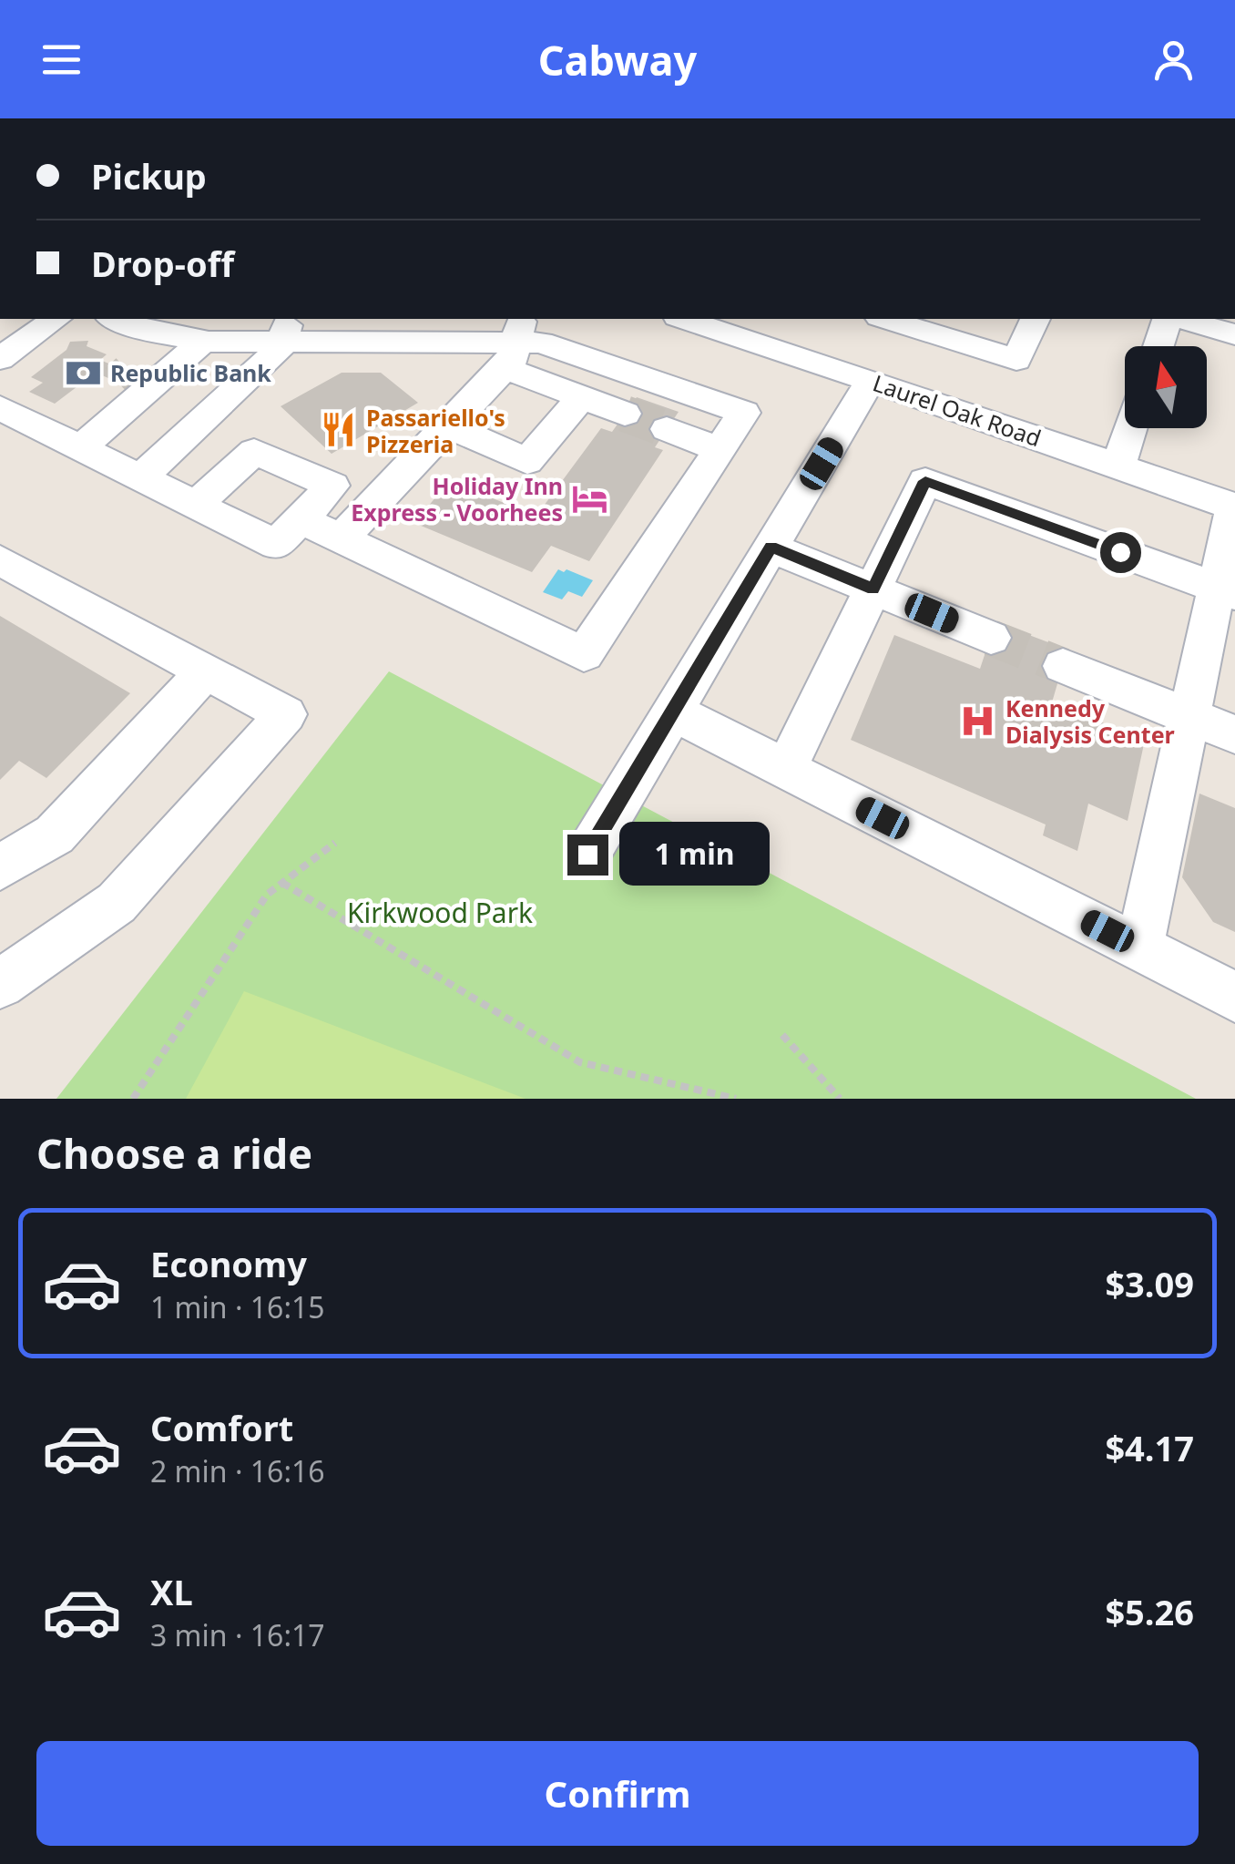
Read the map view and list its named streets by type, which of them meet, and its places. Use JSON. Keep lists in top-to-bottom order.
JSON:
{
  "streets": {
    "street": ["Laurel Oak Road"]
  },
  "parks": ["Kirkwood Park"],
  "places": {
    "bank": ["Republic Bank"],
    "restaurant": ["Passariello's Pizzeria"],
    "hotel": ["Holiday Inn Express - Voorhees"],
    "hospital": ["Kennedy Dialysis Center"]
  },
  "north": "top",
  "page": {
    "header": "Cabway",
    "banner": ["Pickup", "Drop-off"],
    "bubble": "1 min",
    "heading": "Choose a ride",
    "list": [
      {
        "name": "Economy",
        "note": "1 min · 16:15",
        "value": "$3.09"
      },
      {
        "name": "Comfort",
        "note": "2 min · 16:16",
        "value": "$4.17"
      },
      {
        "name": "XL",
        "note": "3 min · 16:17",
        "value": "$5.26"
      }
    ],
    "buttons": "Confirm"
  }
}
